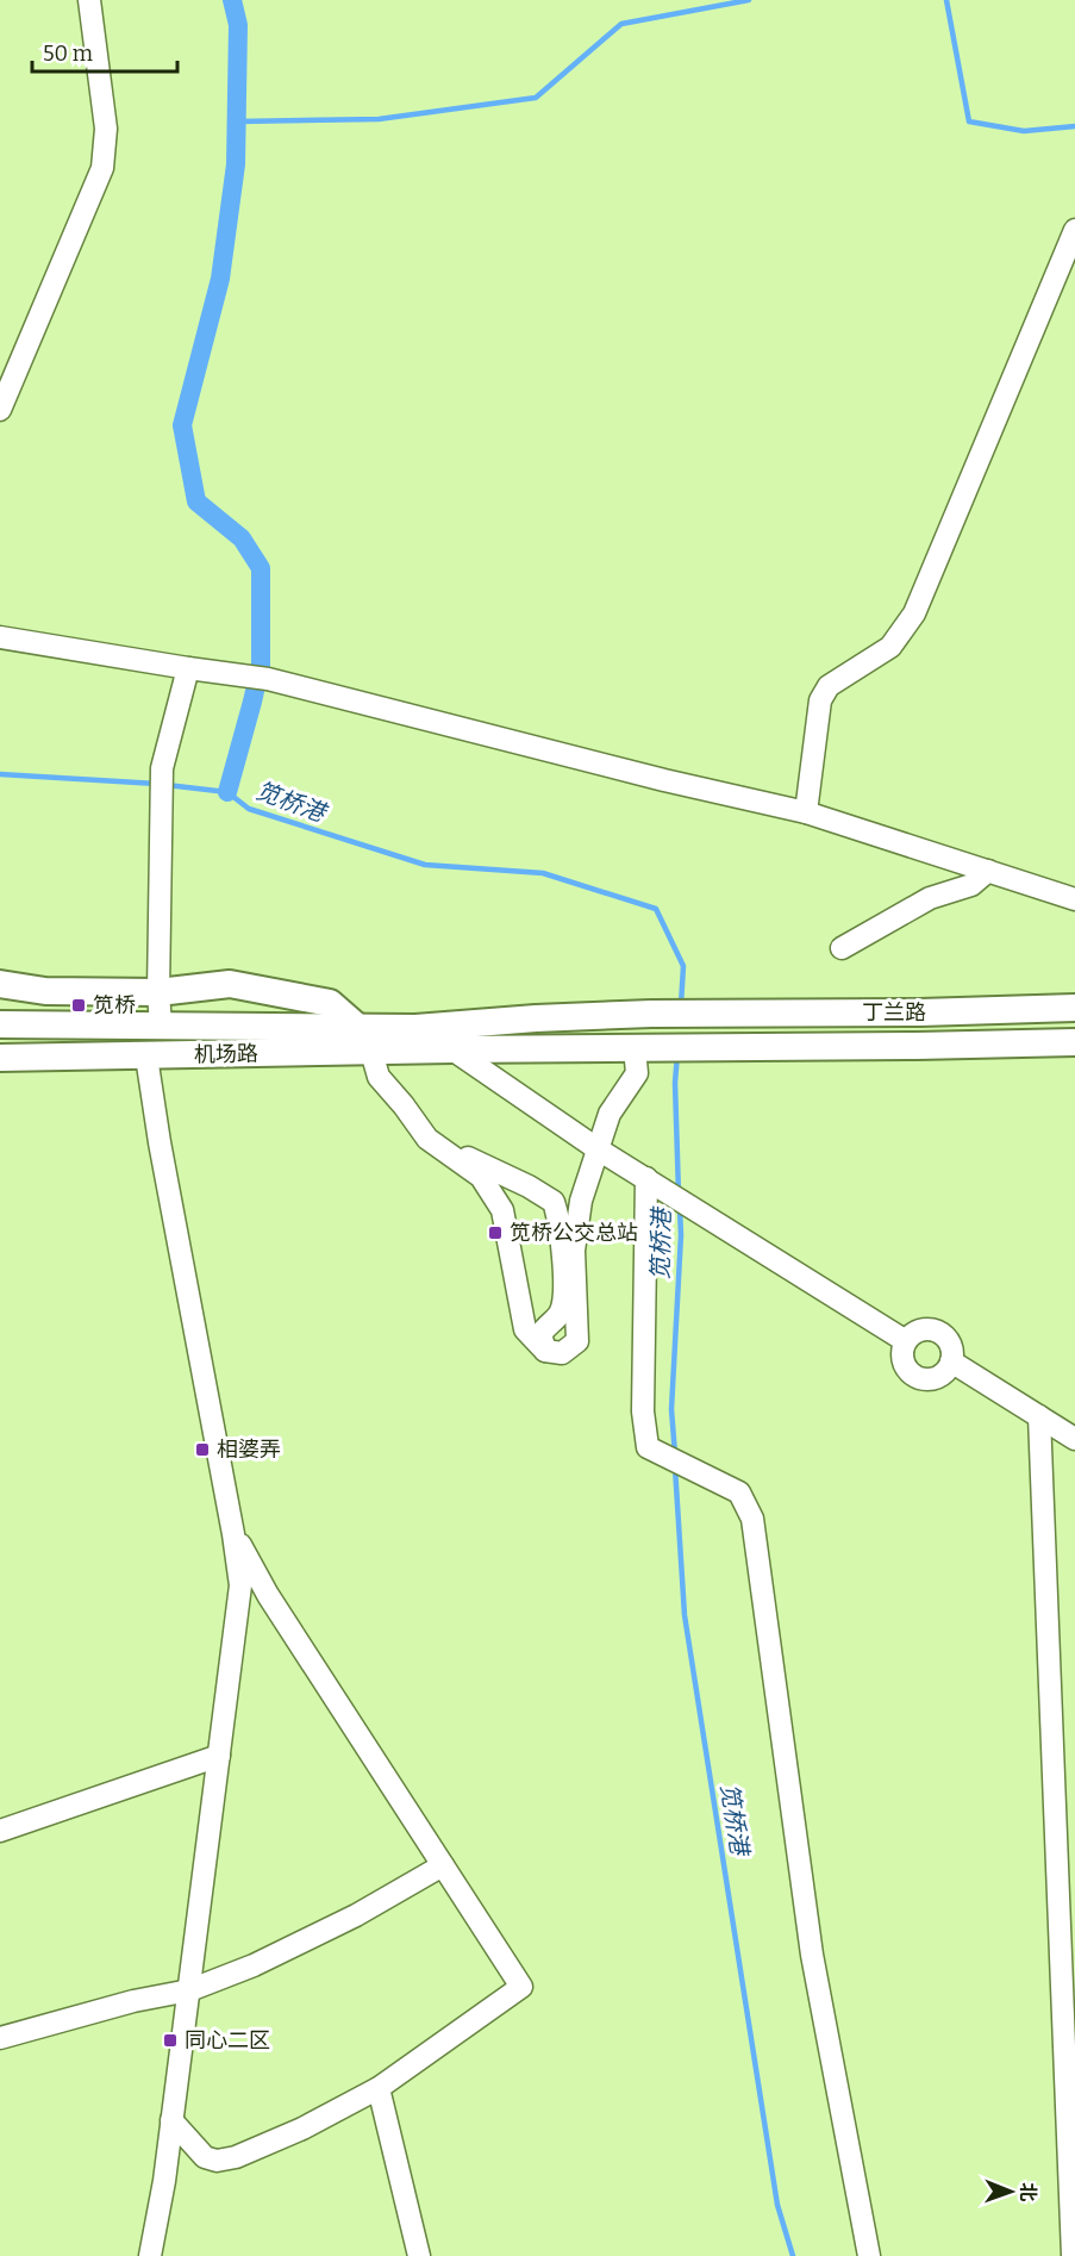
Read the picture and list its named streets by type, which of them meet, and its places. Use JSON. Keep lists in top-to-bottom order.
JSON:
{
  "streets": {
    "main road": ["丁兰路", "机场路"]
  },
  "crossings": [
    ["丁兰路", "机场路"]
  ],
  "water": ["笕桥港"],
  "places": {
    "transit": [
      "笕桥",
      "笕桥公交总站",
      "相婆弄",
      "同心二区"
    ]
  },
  "scale_bar": "50 m",
  "north": "right"
}
